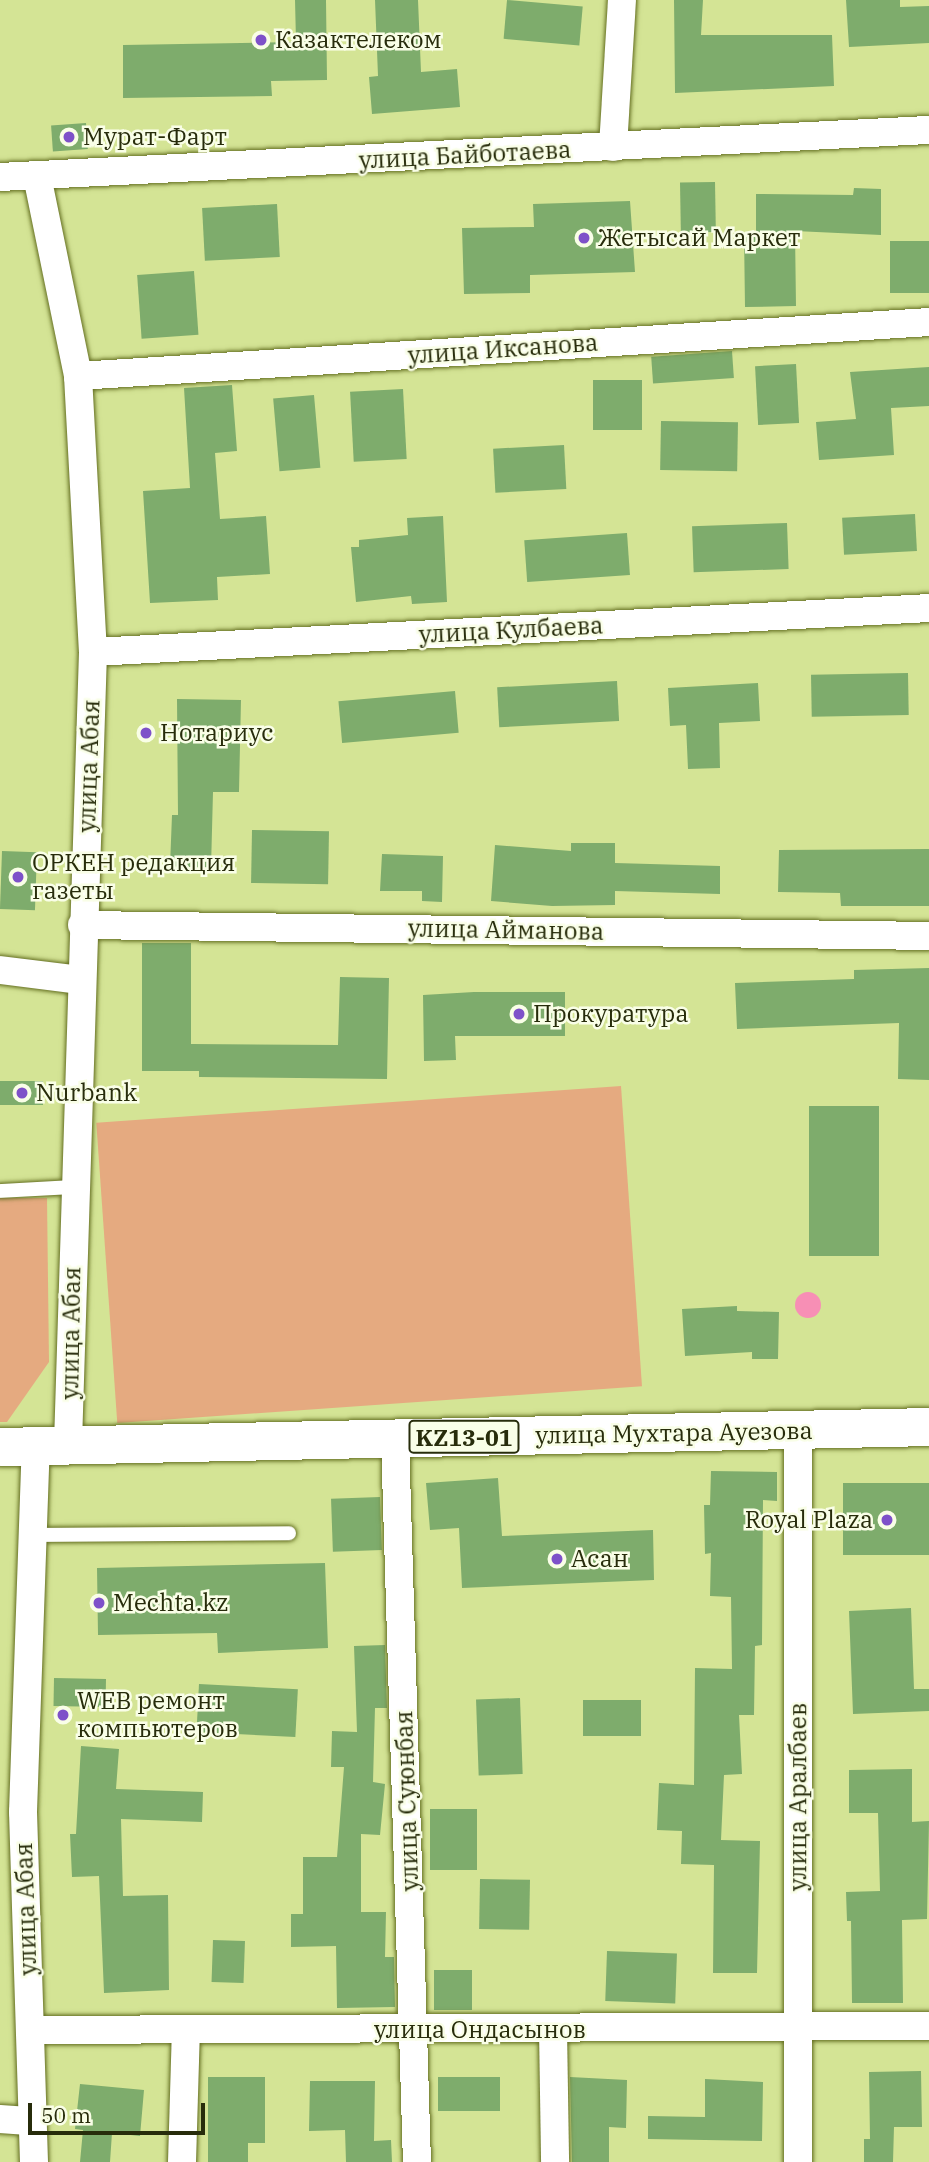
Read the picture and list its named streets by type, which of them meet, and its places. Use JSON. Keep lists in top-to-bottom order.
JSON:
{
  "streets": {
    "main road": ["улица Мухтара Ауезова", "KZ13-01"],
    "street": [
      "улица Байботаева",
      "улица Иксанова",
      "улица Кулбаева",
      "улица Абая",
      "улица Айманова",
      "улица Аралбаев",
      "улица Суюнбая",
      "улица Ондасынов"
    ]
  },
  "crossings": [
    ["улица Байботаева", "улица Абая"],
    ["улица Иксанова", "улица Абая"],
    ["улица Кулбаева", "улица Абая"],
    ["улица Абая", "улица Айманова"],
    ["улица Абая", "улица Мухтара Ауезова"],
    ["улица Абая", "улица Ондасынов"],
    ["улица Мухтара Ауезова", "улица Аралбаев"],
    ["улица Мухтара Ауезова", "улица Суюнбая"],
    ["улица Аралбаев", "улица Ондасынов"],
    ["улица Суюнбая", "улица Ондасынов"]
  ],
  "places": [
    "Казактелеком",
    "Мурат-Фарт",
    "Жетысай Маркет",
    "Нотариус",
    "ОРКЕН редакция газеты",
    "Прокуратура",
    "Nurbank",
    "Royal Plaza",
    "Асан",
    "Mechta.kz",
    "WEB ремонт компьютеров"
  ],
  "scale_bar": "50 m"
}
